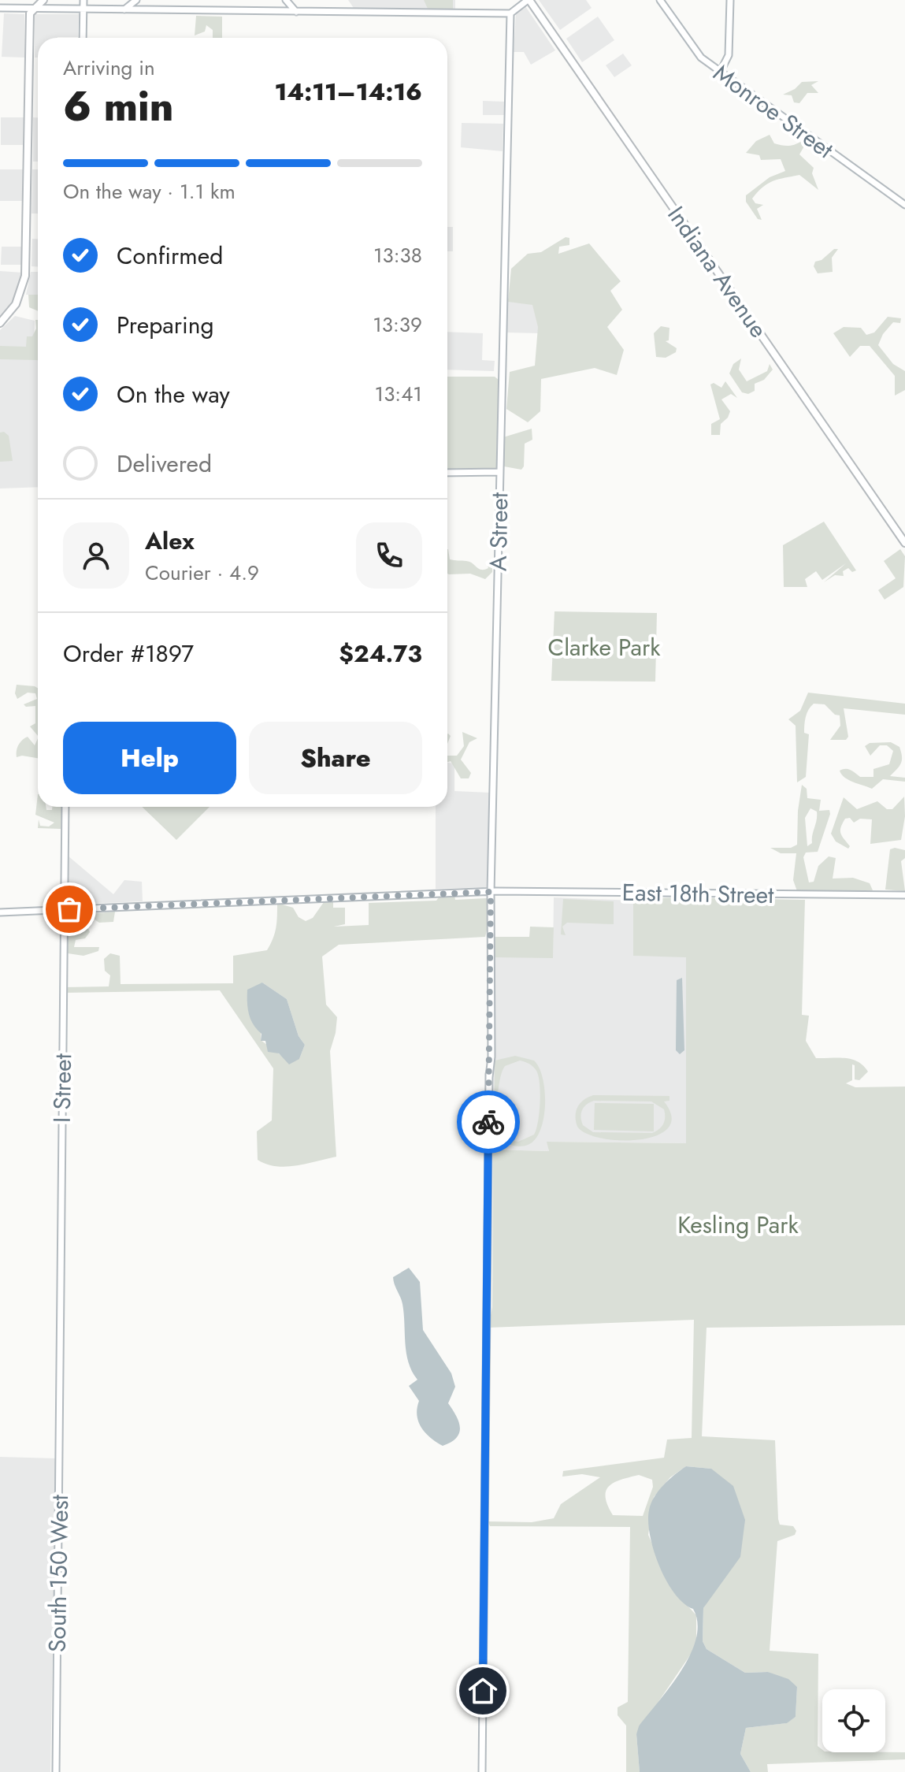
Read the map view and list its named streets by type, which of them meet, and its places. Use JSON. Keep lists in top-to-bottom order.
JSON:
{
  "streets": {
    "main road": ["Indiana Avenue"],
    "street": [
      "Monroe Street",
      "A Street",
      "East 18th Street",
      "I Street",
      "South 150 West"
    ]
  },
  "crossings": [
    ["A Street", "East 18th Street"],
    ["East 18th Street", "I Street"],
    ["I Street", "South 150 West"]
  ],
  "parks": ["Clarke Park", "Kesling Park"],
  "page": {
    "heading": ["6 min", "Arriving in", "14:11–14:16"],
    "panel": [
      "Alex",
      "Courier · 4.9",
      "Order #1897",
      "$24.73"
    ],
    "bar": "On the way · 1.1 km",
    "list": [
      ["Confirmed", "13:38"],
      ["Preparing", "13:39"],
      ["On the way", "13:41"],
      "Delivered"
    ],
    "buttons": ["Help", "Share"]
  }
}
